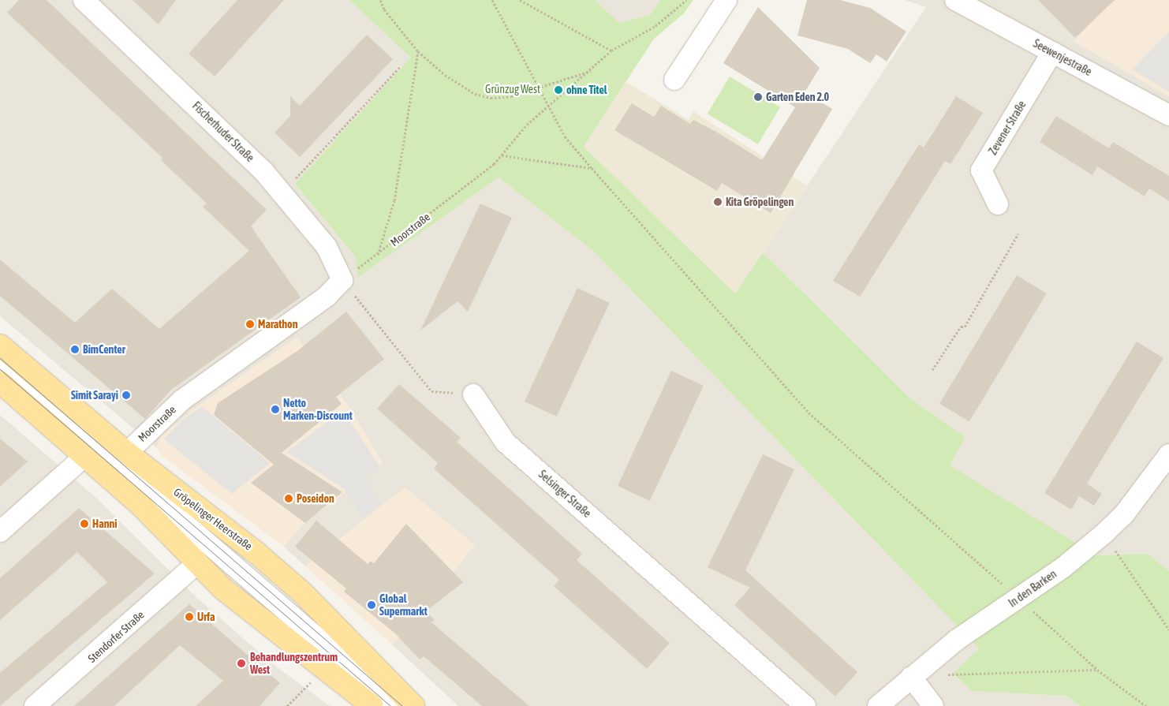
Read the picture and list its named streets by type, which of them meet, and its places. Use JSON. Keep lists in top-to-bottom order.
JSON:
{
  "streets": {
    "main road": ["Gröpelinger Heerstraße"],
    "street": [
      "Seewenjestraße",
      "Zevener Straße",
      "Fischerhuder Straße",
      "Moorstraße",
      "Selsinger Straße",
      "In den Barken",
      "Stendorfer Straße"
    ]
  },
  "crossings": [
    ["Seewenjestraße", "Zevener Straße"],
    ["Fischerhuder Straße", "Moorstraße"],
    ["Moorstraße", "Gröpelinger Heerstraße"]
  ],
  "parks": ["Grünzug West"],
  "places": [
    "ohne Titel",
    "Garten Eden 2.0",
    "Kita Gröpelingen",
    "Marathon",
    "BimCenter",
    "Simit Sarayi",
    "Netto Marken-Discount",
    "Poseidon",
    "Hanni",
    "Global Supermarkt",
    "Urfa",
    "Behandlungszentrum West"
  ]
}
